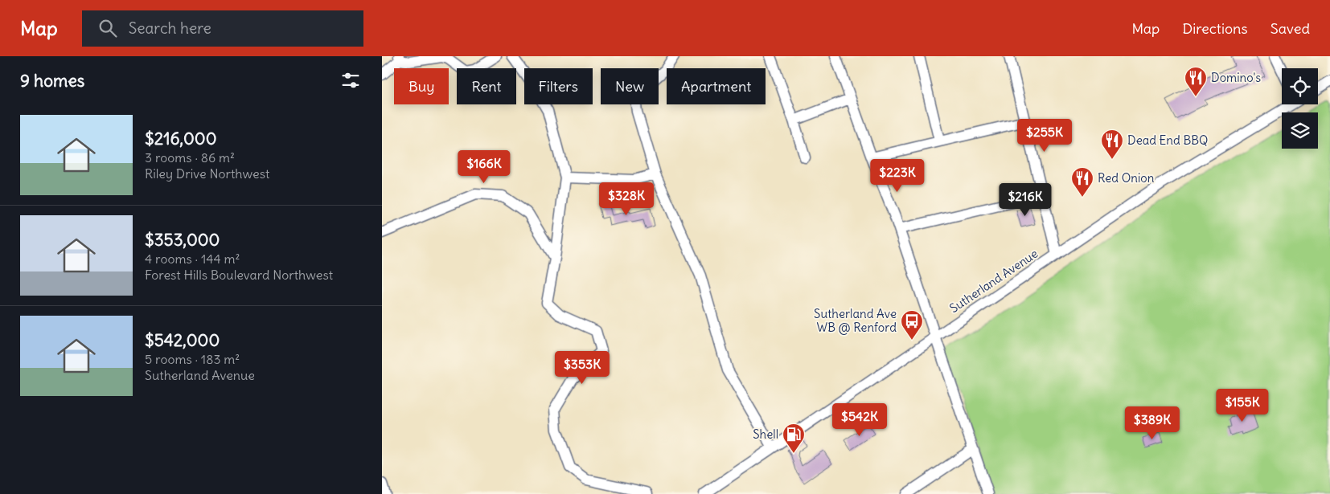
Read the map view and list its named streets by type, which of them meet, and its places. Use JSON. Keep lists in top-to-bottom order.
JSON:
{
  "streets": {
    "street": ["Sutherland Avenue"]
  },
  "places": {
    "restaurant": ["Domino's", "Dead End BBQ", "Red Onion"],
    "bus stop": ["Sutherland Ave WB @ Renford"],
    "fuel station": ["Shell"]
  },
  "page": {
    "header": "Map",
    "search": "Search here",
    "nav": ["Map", "Directions", "Saved"],
    "heading": "9 homes",
    "chip": [
      "Buy",
      "Rent",
      "Filters",
      "New",
      "Apartment"
    ],
    "list": [
      {
        "name": "$216,000",
        "note": "3 rooms · 86 m² · Riley Drive Northwest"
      },
      {
        "name": "$353,000",
        "note": "4 rooms · 144 m² · Forest Hills Boulevard Northwest"
      },
      {
        "name": "$542,000",
        "note": "5 rooms · 183 m² · Sutherland Avenue"
      }
    ],
    "price": [
      "$255K",
      "$166K",
      "$223K",
      "$328K",
      "$216K",
      "$353K",
      "$155K",
      "$542K",
      "$389K"
    ]
  }
}
